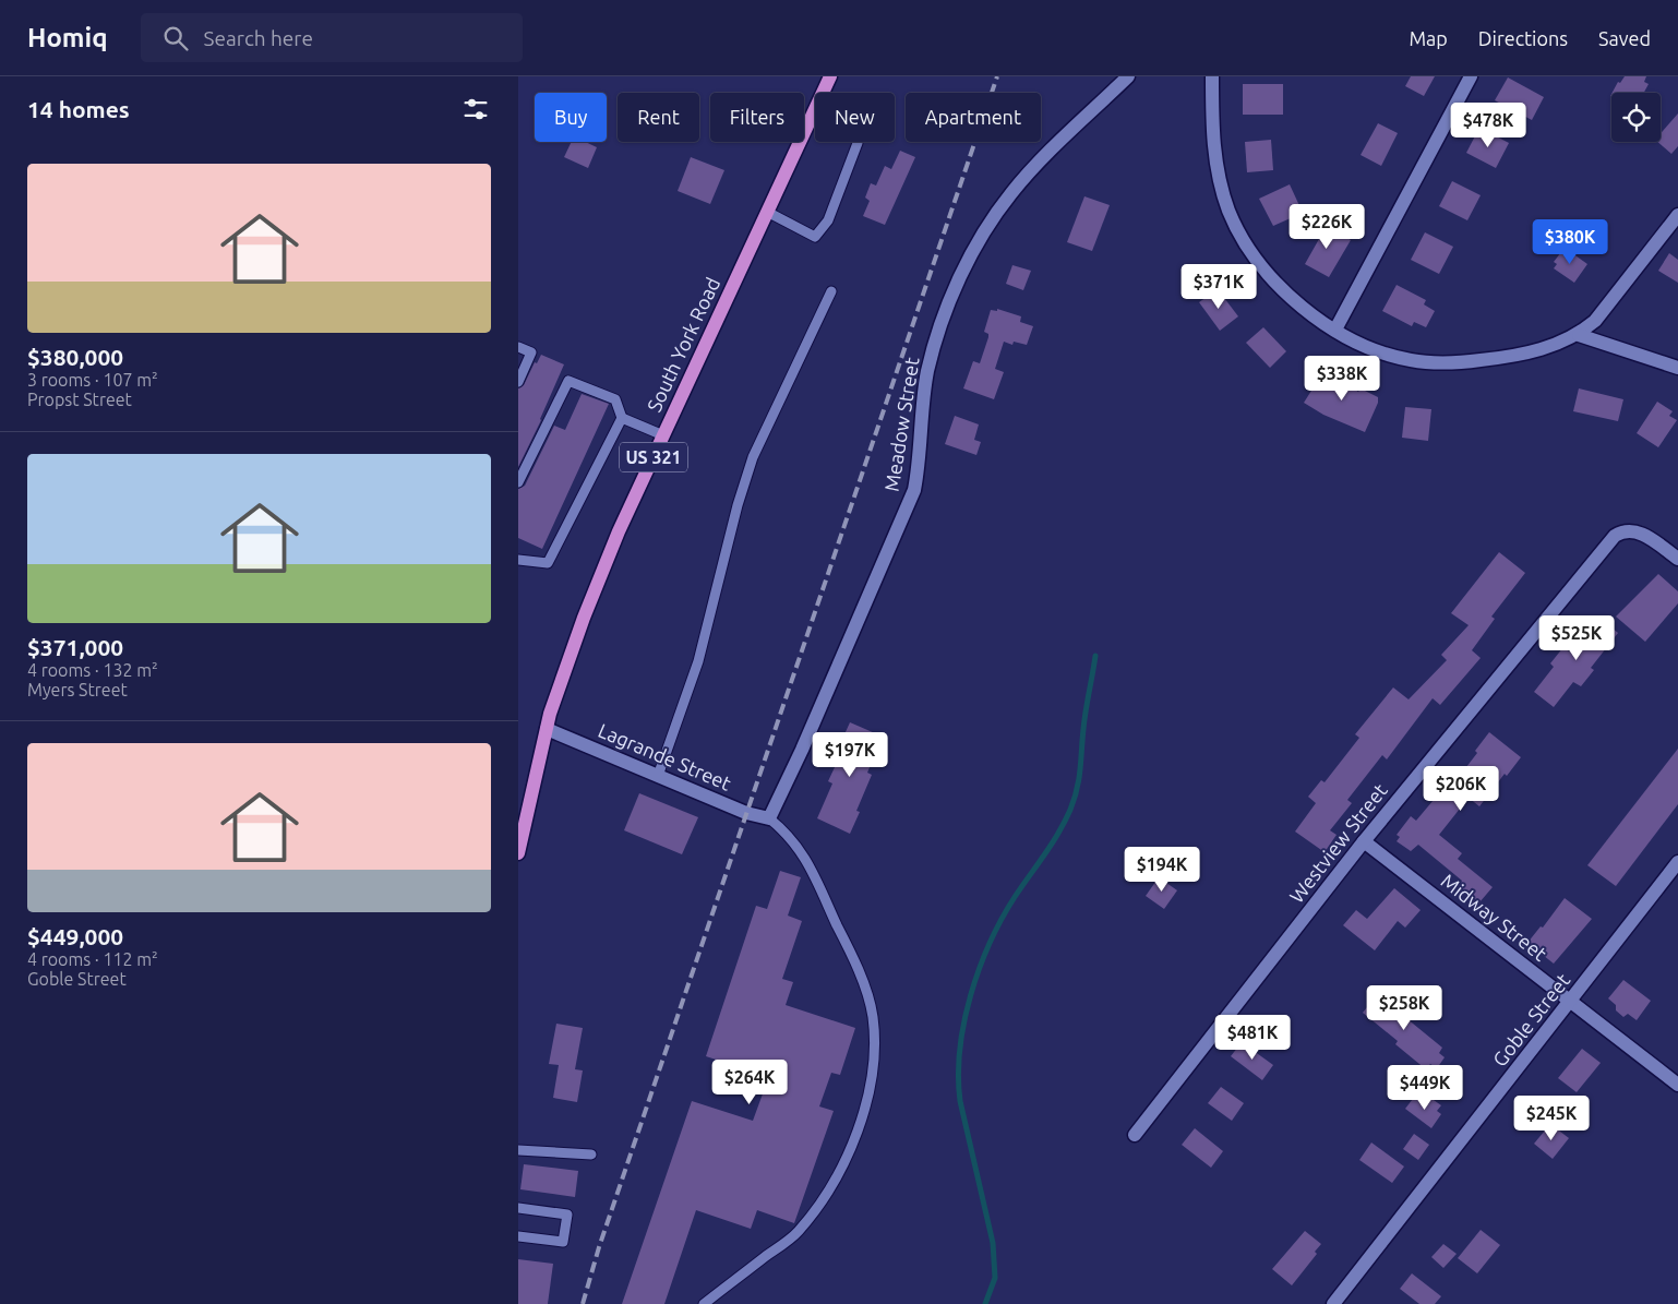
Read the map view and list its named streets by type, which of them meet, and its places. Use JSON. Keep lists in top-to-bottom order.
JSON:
{
  "streets": {
    "main road": ["South York Road", "US 321"],
    "street": [
      "Meadow Street",
      "Lagrande Street",
      "Westview Street",
      "Midway Street",
      "Goble Street"
    ]
  },
  "crossings": [
    ["South York Road", "Lagrande Street"],
    ["Meadow Street", "Lagrande Street"],
    ["Westview Street", "Midway Street"],
    ["Midway Street", "Goble Street"]
  ],
  "page": {
    "header": "Homiq",
    "search": "Search here",
    "nav": ["Map", "Directions", "Saved"],
    "heading": "14 homes",
    "chip": [
      "Buy",
      "Rent",
      "Filters",
      "New",
      "Apartment"
    ],
    "price": [
      "$478K",
      "$226K",
      "$380K",
      "$371K",
      "$338K",
      "$525K",
      "$197K",
      "$206K",
      "$194K",
      "$258K",
      "$481K",
      "$264K",
      "$449K",
      "$245K"
    ],
    "list": [
      {
        "name": "$380,000",
        "note": "3 rooms · 107 m² · Propst Street"
      },
      {
        "name": "$371,000",
        "note": "4 rooms · 132 m² · Myers Street"
      },
      {
        "name": "$449,000",
        "note": "4 rooms · 112 m² · Goble Street"
      }
    ]
  }
}
